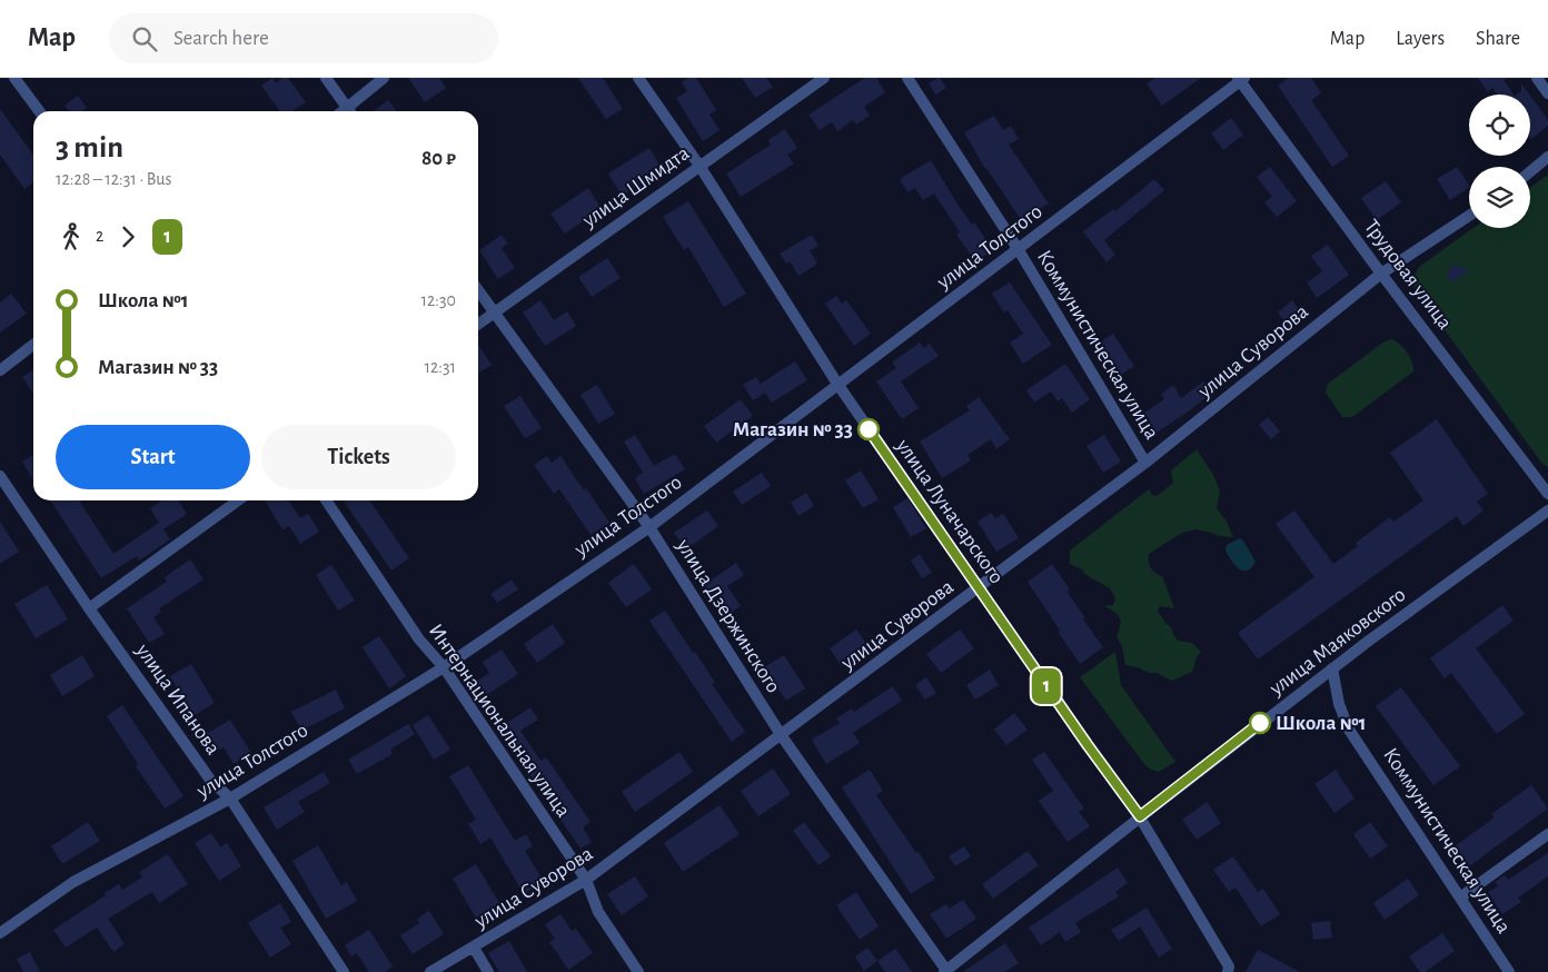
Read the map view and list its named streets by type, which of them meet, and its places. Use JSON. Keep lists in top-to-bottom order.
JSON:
{
  "streets": {
    "street": [
      "улица Шмидта",
      "улица Толстого",
      "Трудовая улица",
      "Коммунистическая улица",
      "улица Суворова",
      "улица Луначарского",
      "улица Дзержинского",
      "улица Маяковского",
      "улица Ипанова",
      "Интернациональная улица"
    ]
  },
  "crossings": [
    ["улица Шмидта", "улица Луначарского"],
    ["улица Шмидта", "улица Дзержинского"],
    ["улица Толстого", "Трудовая улица"],
    ["улица Толстого", "Коммунистическая улица"],
    ["улица Толстого", "улица Луначарского"],
    ["улица Толстого", "улица Дзержинского"],
    ["улица Толстого", "улица Ипанова"],
    ["улица Толстого", "Интернациональная улица"],
    ["Трудовая улица", "улица Суворова"],
    ["Коммунистическая улица", "улица Суворова"],
    ["Коммунистическая улица", "улица Маяковского"],
    ["улица Суворова", "улица Луначарского"],
    ["улица Суворова", "улица Дзержинского"],
    ["улица Суворова", "Интернациональная улица"],
    ["улица Луначарского", "улица Маяковского"],
    ["улица Дзержинского", "улица Маяковского"]
  ],
  "places": ["Магазин № 33", "Школа №1"],
  "lines": ["bus line 1"],
  "page": {
    "header": "Map",
    "search": "Search here",
    "nav": ["Map", "Layers", "Share"],
    "on_map": "1",
    "heading": ["3 min", "12:28 – 12:31 · Bus", "80 ₽"],
    "legs": ["2", "1"],
    "list": [
      {
        "name": "Школа №1",
        "value": "12:30"
      },
      {
        "name": "Магазин № 33",
        "value": "12:31"
      }
    ],
    "buttons": ["Start", "Tickets"]
  }
}
